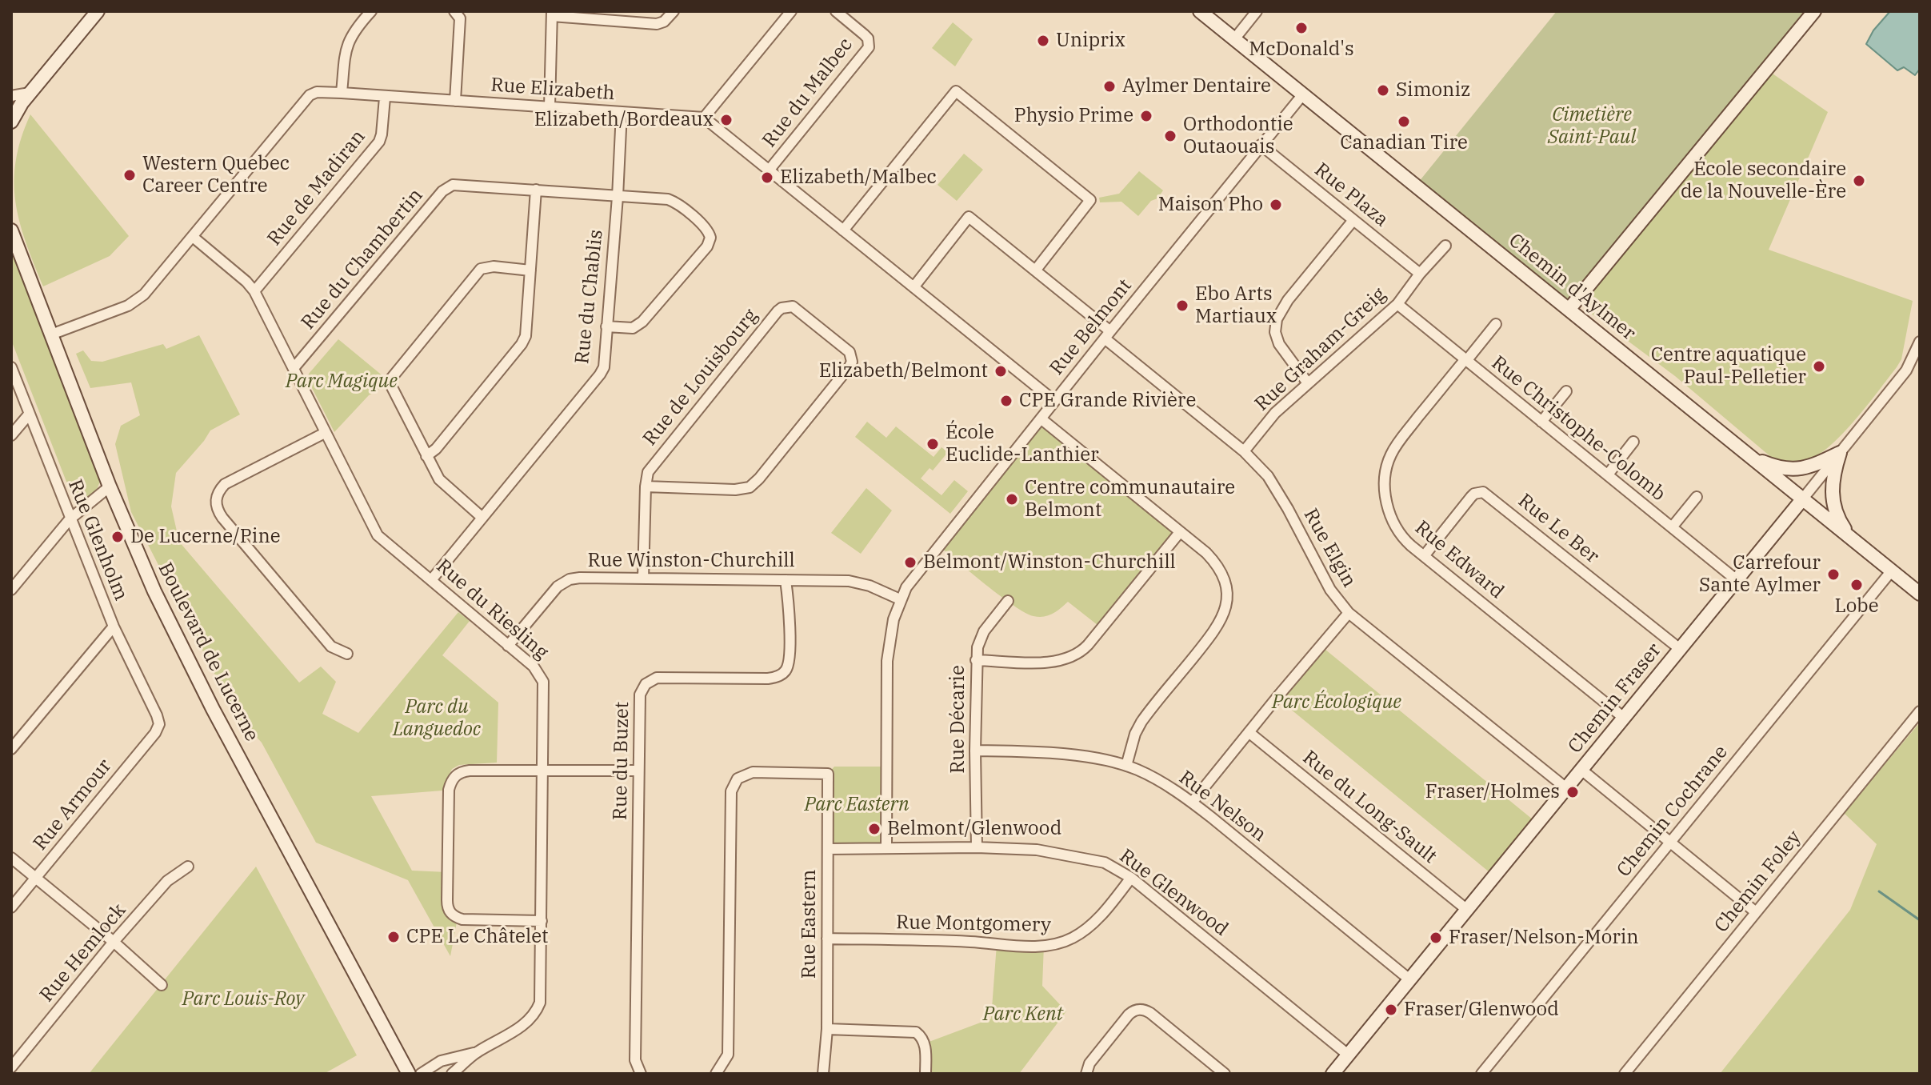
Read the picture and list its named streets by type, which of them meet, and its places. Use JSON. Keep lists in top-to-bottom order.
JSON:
{
  "streets": {
    "main road": ["Chemin d'Aylmer", "Boulevard de Lucerne", "Chemin Fraser"],
    "street": [
      "Rue Elizabeth",
      "Rue du Malbec",
      "Rue de Madiran",
      "Rue Plaza",
      "Rue du Chambertin",
      "Rue du Chablis",
      "Rue Belmont",
      "Rue Graham-Greig",
      "Rue de Louisbourg",
      "Rue Christophe-Colomb",
      "Rue Le Ber",
      "Rue Glenholm",
      "Rue Elgin",
      "Rue Edward",
      "Rue Winston-Churchill",
      "Rue du Riesling",
      "Rue Décarie",
      "Rue du Buzet",
      "Rue Armour",
      "Rue Nelson",
      "Rue du Long-Sault",
      "Chemin Cochrane",
      "Chemin Foley",
      "Rue Glenwood",
      "Rue Eastern",
      "Rue Montgomery",
      "Rue Hemlock"
    ]
  },
  "crossings": [
    ["Rue Elizabeth", "Rue de Madiran"],
    ["Rue Elizabeth", "Rue du Chablis"],
    ["Rue Elizabeth", "Rue du Riesling"],
    ["Rue Elizabeth", "Boulevard de Lucerne"],
    ["Rue de Madiran", "Rue du Riesling"],
    ["Rue Plaza", "Rue Belmont"],
    ["Rue Plaza", "Rue Graham-Greig"],
    ["Rue du Chambertin", "Rue du Chablis"],
    ["Rue du Chambertin", "Rue du Riesling"],
    ["Chemin d'Aylmer", "Rue Belmont"],
    ["Chemin d'Aylmer", "Chemin Fraser"],
    ["Chemin d'Aylmer", "Chemin Cochrane"],
    ["Rue du Chablis", "Rue du Riesling"],
    ["Rue Belmont", "Rue Elgin"],
    ["Rue Belmont", "Rue Winston-Churchill"],
    ["Rue Belmont", "Rue Glenwood"],
    ["Rue Graham-Greig", "Rue Christophe-Colomb"],
    ["Rue Graham-Greig", "Rue Elgin"],
    ["Rue de Louisbourg", "Rue Winston-Churchill"],
    ["Rue Christophe-Colomb", "Rue Edward"],
    ["Rue Christophe-Colomb", "Chemin Fraser"],
    ["Rue Le Ber", "Rue Edward"],
    ["Rue Le Ber", "Chemin Fraser"],
    ["Rue Glenholm", "Rue Armour"],
    ["Rue Elgin", "Chemin Fraser"],
    ["Rue Edward", "Chemin Fraser"],
    ["Rue Winston-Churchill", "Rue du Riesling"],
    ["Rue Winston-Churchill", "Rue du Buzet"],
    ["Chemin Fraser", "Rue Nelson"],
    ["Chemin Fraser", "Rue du Long-Sault"],
    ["Chemin Fraser", "Rue Glenwood"],
    ["Rue Décarie", "Rue Nelson"],
    ["Rue Décarie", "Rue Glenwood"],
    ["Rue Glenwood", "Rue Eastern"],
    ["Rue Glenwood", "Rue Montgomery"],
    ["Rue Eastern", "Rue Montgomery"]
  ],
  "parks": [
    "Cimetière Saint-Paul",
    "Parc Magique",
    "Parc Écologique",
    "Parc du Languedoc",
    "Parc Eastern",
    "Parc Louis-Roy",
    "Parc Kent"
  ],
  "places": [
    "McDonald's",
    "Uniprix",
    "Aylmer Dentaire",
    "Simoniz",
    "Physio Prime",
    "Elizabeth/Bordeaux",
    "Canadian Tire",
    "Orthodontie Outaouais",
    "Western Quebec Career Centre",
    "Elizabeth/Malbec",
    "École secondaire de la Nouvelle-Ère",
    "Maison Pho",
    "Ebo Arts Martiaux",
    "Centre aquatique Paul-Pelletier",
    "Elizabeth/Belmont",
    "CPE Grande Rivière",
    "École Euclide-Lanthier",
    "Centre communautaire Belmont",
    "De Lucerne/Pine",
    "Belmont/Winston-Churchill",
    "Carrefour Sante Aylmer",
    "Lobe",
    "Fraser/Holmes",
    "Belmont/Glenwood",
    "CPE Le Châtelet",
    "Fraser/Nelson-Morin",
    "Fraser/Glenwood"
  ]
}
